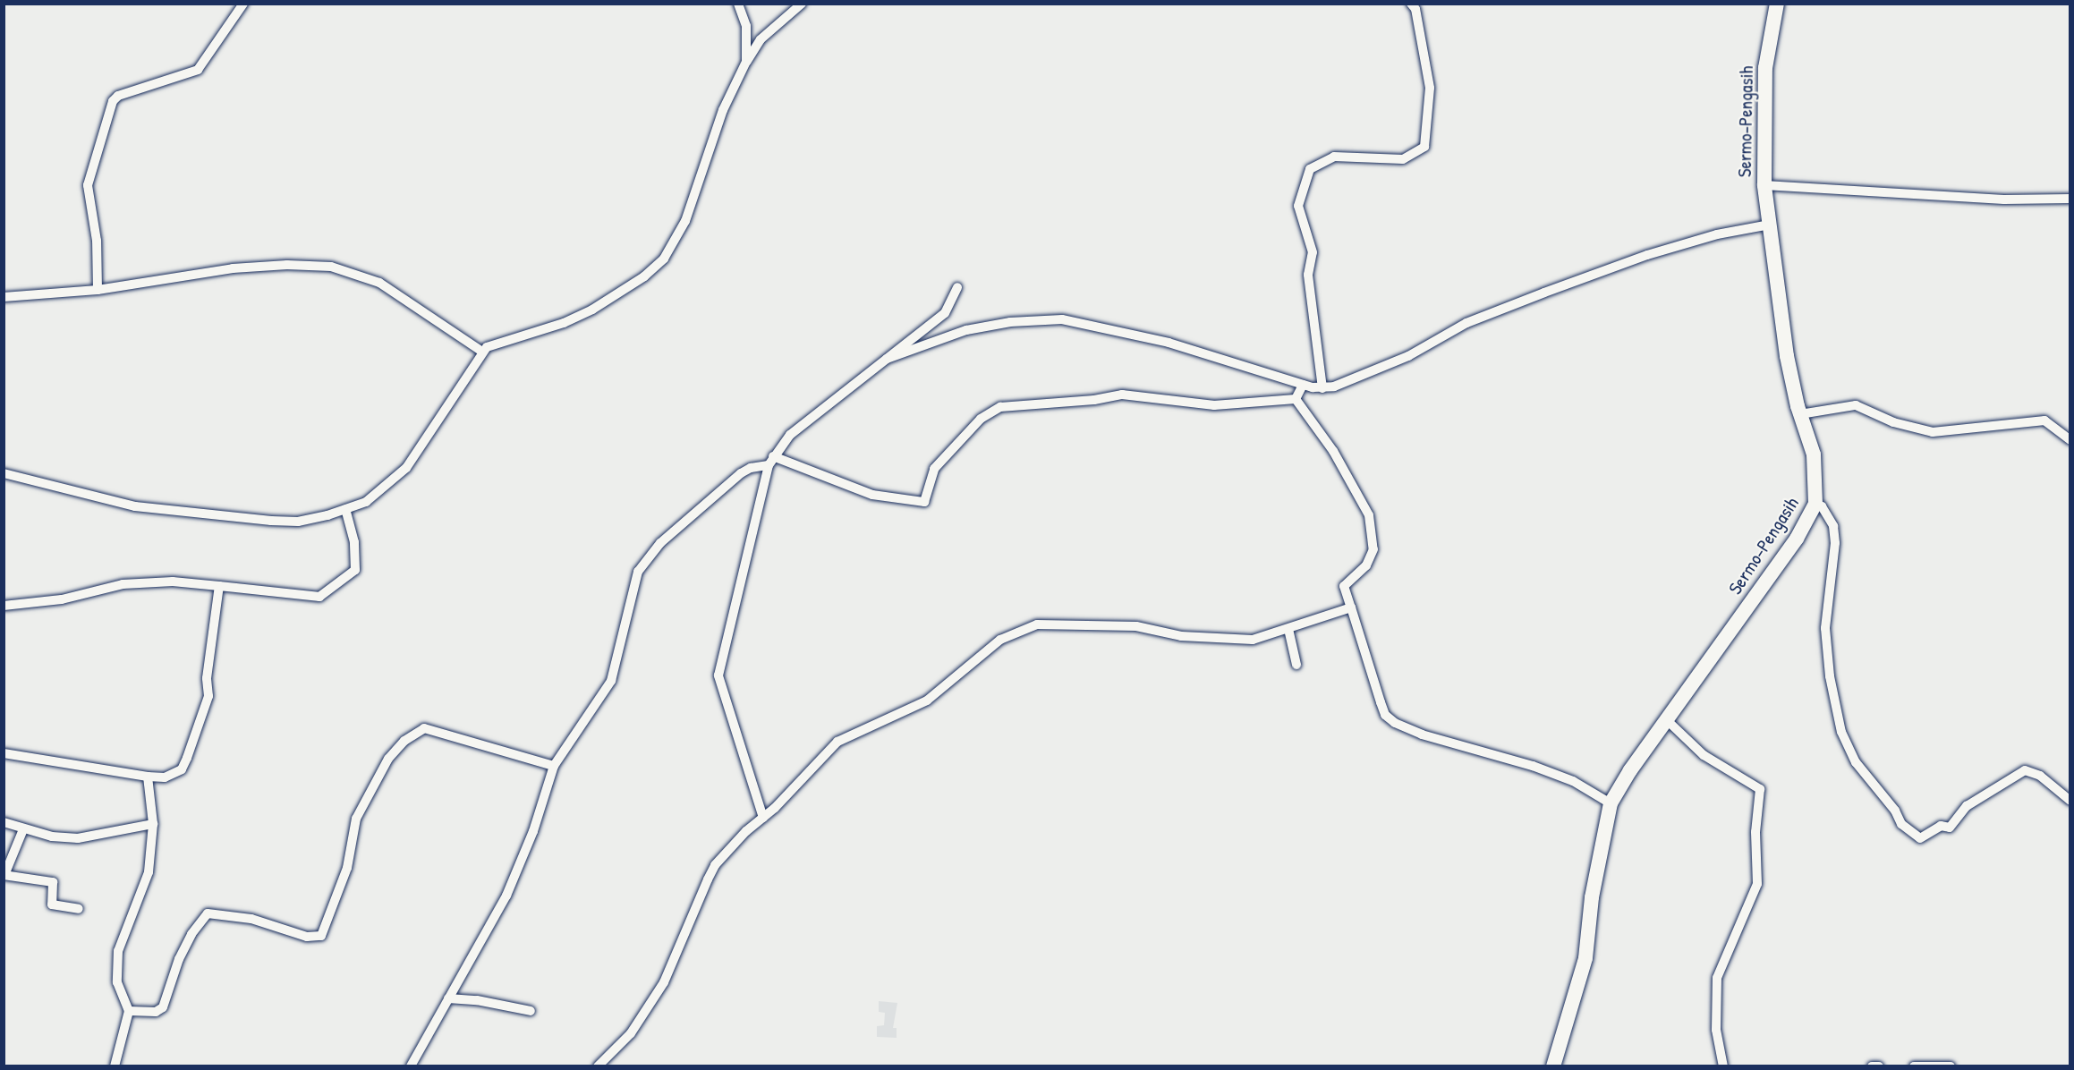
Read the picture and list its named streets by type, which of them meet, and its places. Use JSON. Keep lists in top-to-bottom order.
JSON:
{
  "streets": {
    "main road": ["Sermo-Pengasih"]
  }
}
